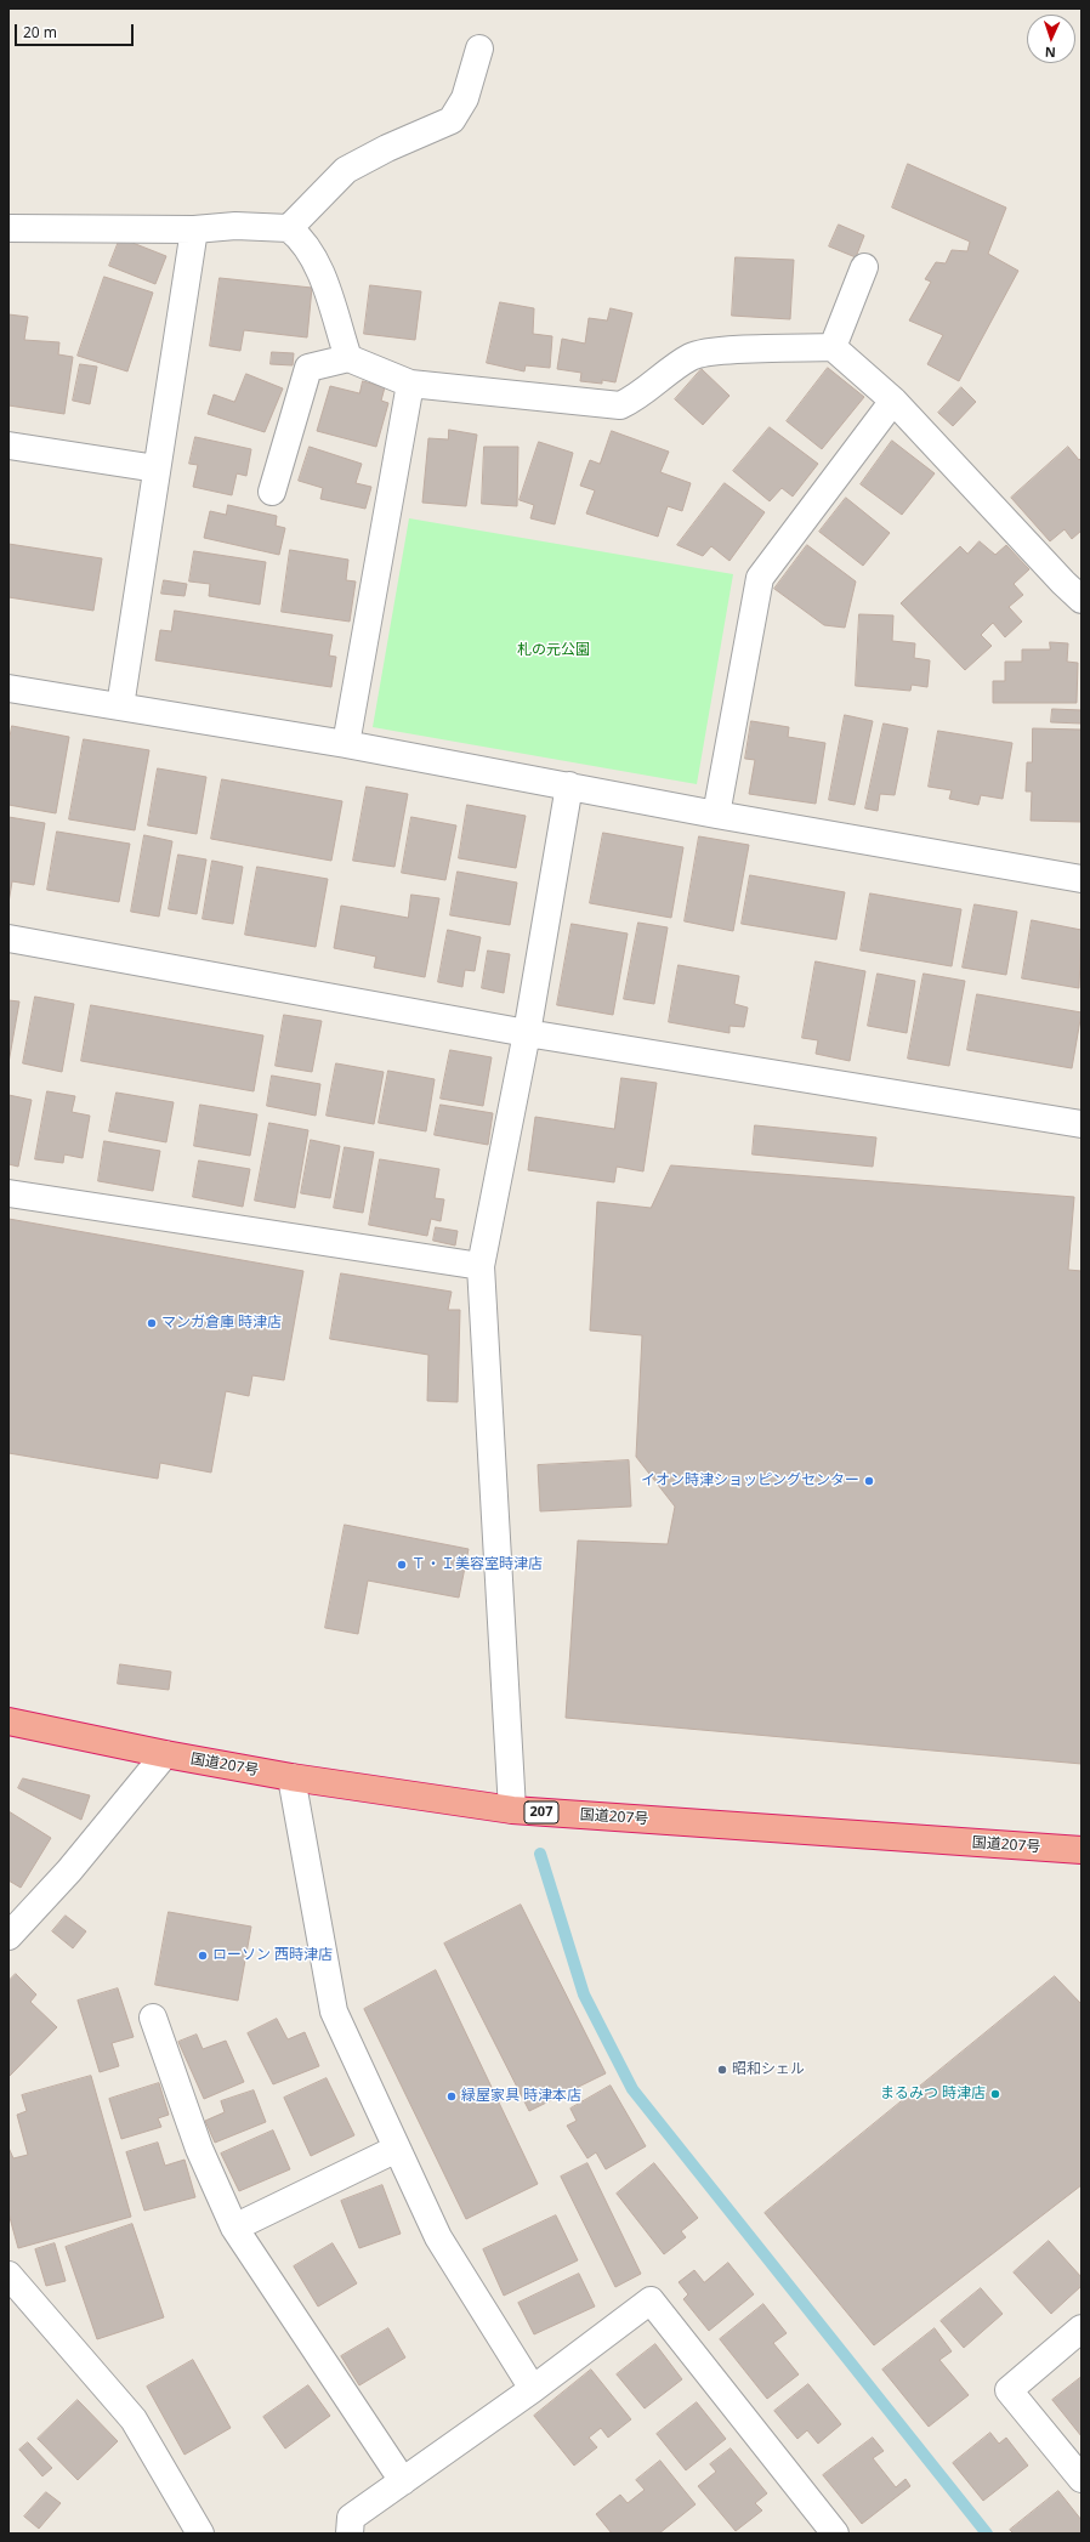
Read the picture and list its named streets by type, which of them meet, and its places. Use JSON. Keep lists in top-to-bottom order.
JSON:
{
  "streets": {
    "highway": ["国道207号", "207"]
  },
  "parks": ["札の元公園"],
  "places": [
    "マンガ倉庫 時津店",
    "イオン時津ショッピングセンター",
    "Ｔ・Ｉ美容室時津店",
    "ローソン 西時津店",
    "昭和シェル",
    "まるみつ 時津店",
    "緑屋家具 時津本店"
  ],
  "scale_bar": "20 m",
  "north": "bottom"
}
